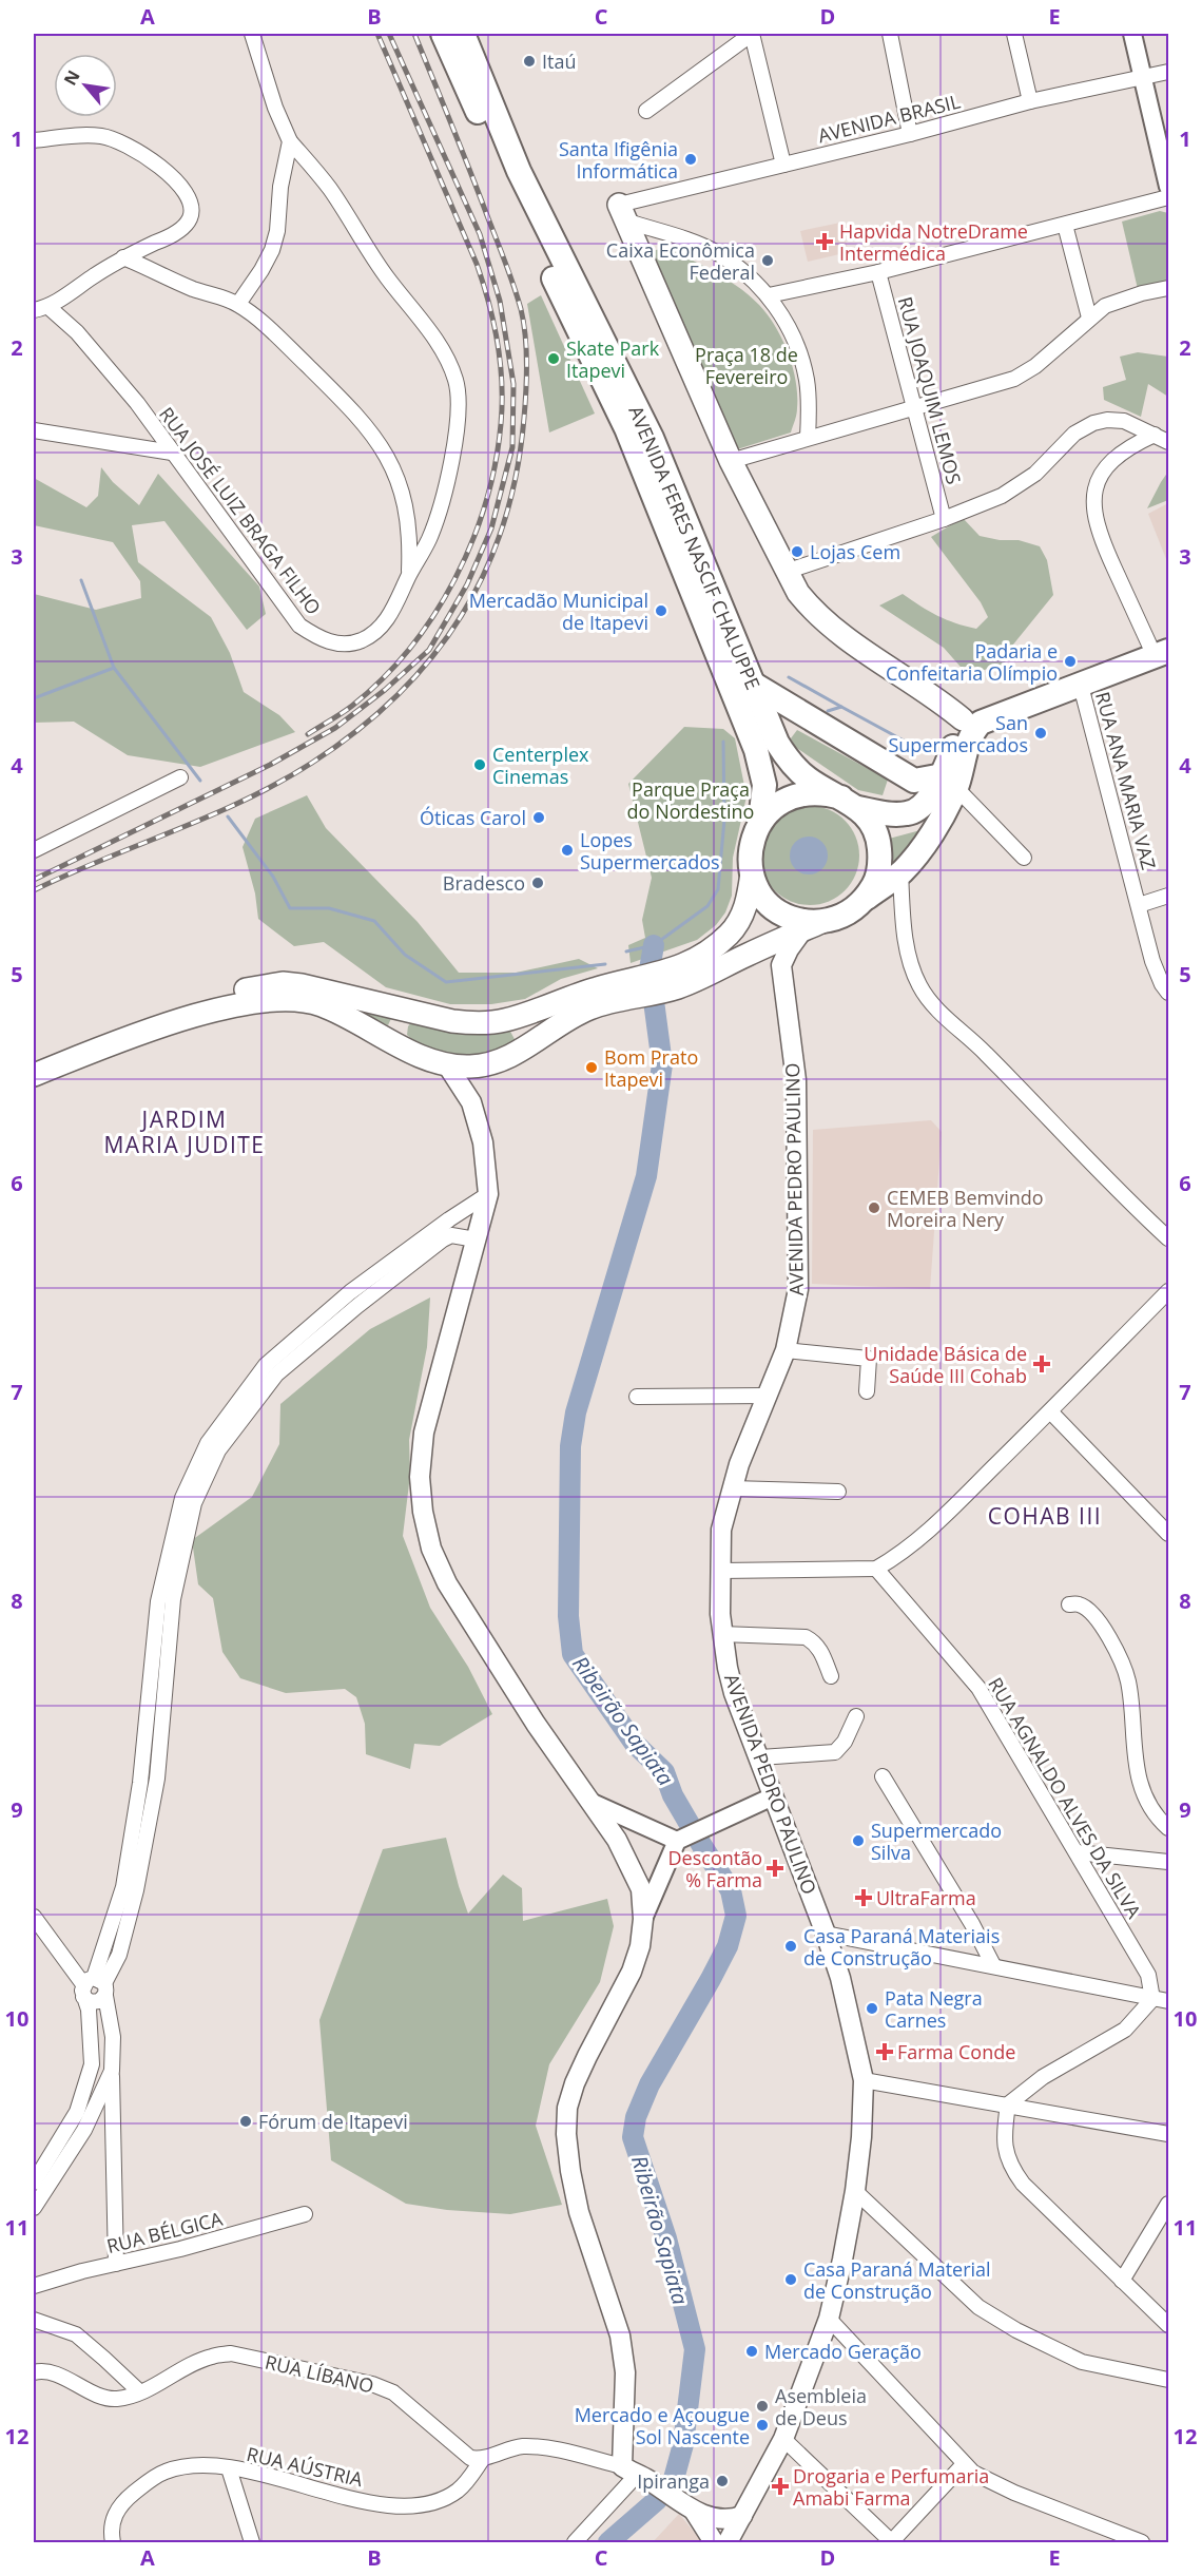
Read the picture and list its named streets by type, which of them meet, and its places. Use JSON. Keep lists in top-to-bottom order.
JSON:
{
  "streets": {
    "highway": ["AVENIDA FERES NASCIF CHALUPPE"],
    "main road": ["AVENIDA PEDRO PAULINO"],
    "street": [
      "AVENIDA BRASIL",
      "RUA JOAQUIM LEMOS",
      "RUA JOSÉ LUIZ BRAGA FILHO",
      "RUA ANA MARIA VAZ",
      "RUA AGNALDO ALVES DA SILVA",
      "RUA BÉLGICA",
      "RUA LÍBANO",
      "RUA AÚSTRIA"
    ]
  },
  "crossings": [
    ["AVENIDA FERES NASCIF CHALUPPE", "AVENIDA PEDRO PAULINO"],
    ["RUA LÍBANO", "RUA AÚSTRIA"]
  ],
  "districts": ["JARDIM MARIA JUDITE", "COHAB III"],
  "water": ["Ribeirão Sapiata"],
  "parks": ["Praça 18 de Fevereiro", "Parque Praça do Nordestino"],
  "places": {
    "other": [
      "Itaú",
      "Santa Ifigênia Informática",
      "Caixa Econômica Federal",
      "Skate Park Itapevi",
      "Lojas Cem",
      "Mercadão Municipal de Itapevi",
      "Padaria e Confeitaria Olímpio",
      "San Supermercados",
      "Centerplex Cinemas",
      "Óticas Carol",
      "Lopes Supermercados",
      "Bradesco",
      "Bom Prato Itapevi",
      "CEMEB Bemvindo Moreira Nery",
      "Supermercado Silva",
      "Casa Paraná Materiais de Construção",
      "Pata Negra Carnes",
      "Fórum de Itapevi",
      "Casa Paraná Material de Construção",
      "Mercado Geração",
      "Asembleia de Deus",
      "Mercado e Açougue Sol Nascente",
      "Ipiranga"
    ],
    "health": [
      "Hapvida NotreDrame Intermédica",
      "Unidade Básica de Saúde III Cohab",
      "Descontão % Farma",
      "UltraFarma",
      "Farma Conde",
      "Drogaria e Perfumaria Amabi Farma"
    ]
  },
  "north": "top left",
  "grid": {
    "columns": [
      "A",
      "B",
      "C",
      "D",
      "E"
    ],
    "rows": [
      "1",
      "2",
      "3",
      "4",
      "5",
      "6",
      "7",
      "8",
      "9",
      "10",
      "11",
      "12"
    ]
  }
}
